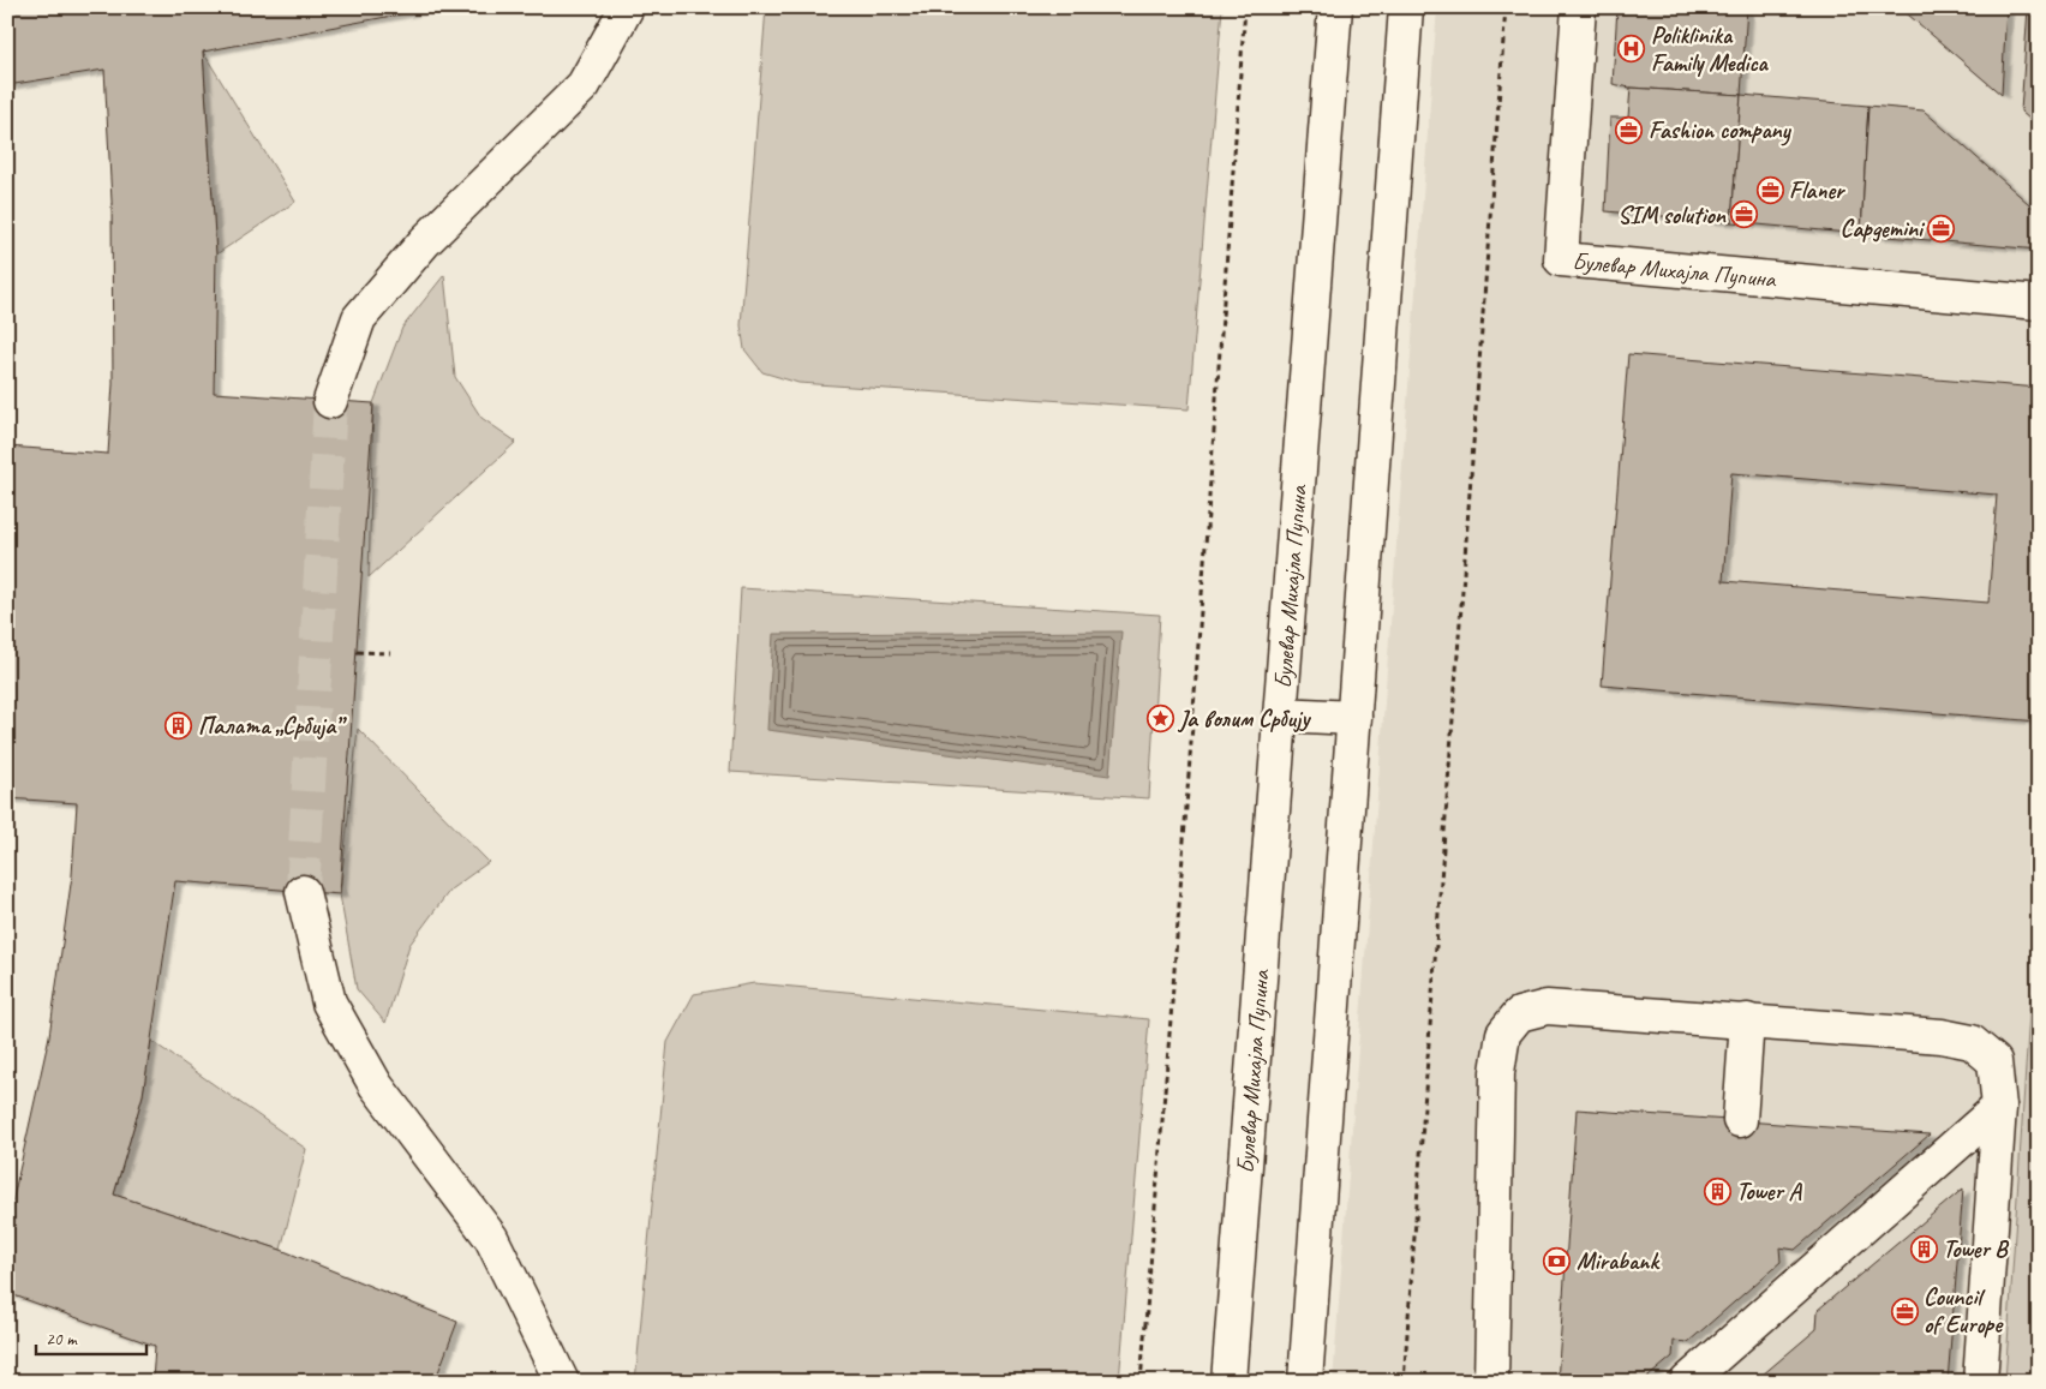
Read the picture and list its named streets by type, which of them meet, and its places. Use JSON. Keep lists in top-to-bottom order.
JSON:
{
  "streets": {
    "main road": ["Булевар Михајла Пупина"]
  },
  "places": {
    "hospital": ["Poliklinika Family Medica"],
    "office": [
      "Fashion company",
      "Flaner",
      "SIM solution",
      "Capgemini",
      "Council of Europe"
    ],
    "place": ["Ја волим Србију"],
    "building": ["Палата „Србија”", "Tower A", "Tower B"],
    "bank": ["Mirabank"]
  },
  "scale_bar": "20 m"
}
